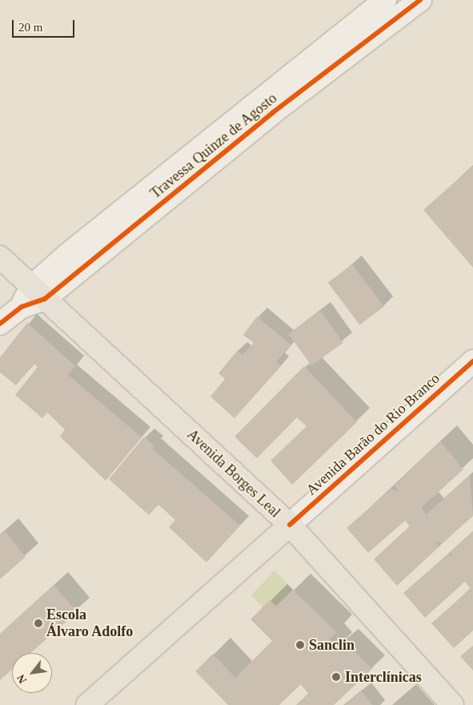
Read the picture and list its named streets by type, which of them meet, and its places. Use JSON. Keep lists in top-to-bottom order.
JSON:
{
  "streets": {
    "main road": ["Avenida Barão do Rio Branco", "Avenida Borges Leal"],
    "street": ["Travessa Quinze de Agosto"]
  },
  "crossings": [
    ["Travessa Quinze de Agosto", "Avenida Borges Leal"],
    ["Avenida Barão do Rio Branco", "Avenida Borges Leal"]
  ],
  "places": ["Escola Álvaro Adolfo", "Sanclin", "Interclínicas"],
  "scale_bar": "20 m",
  "north": "bottom left"
}
